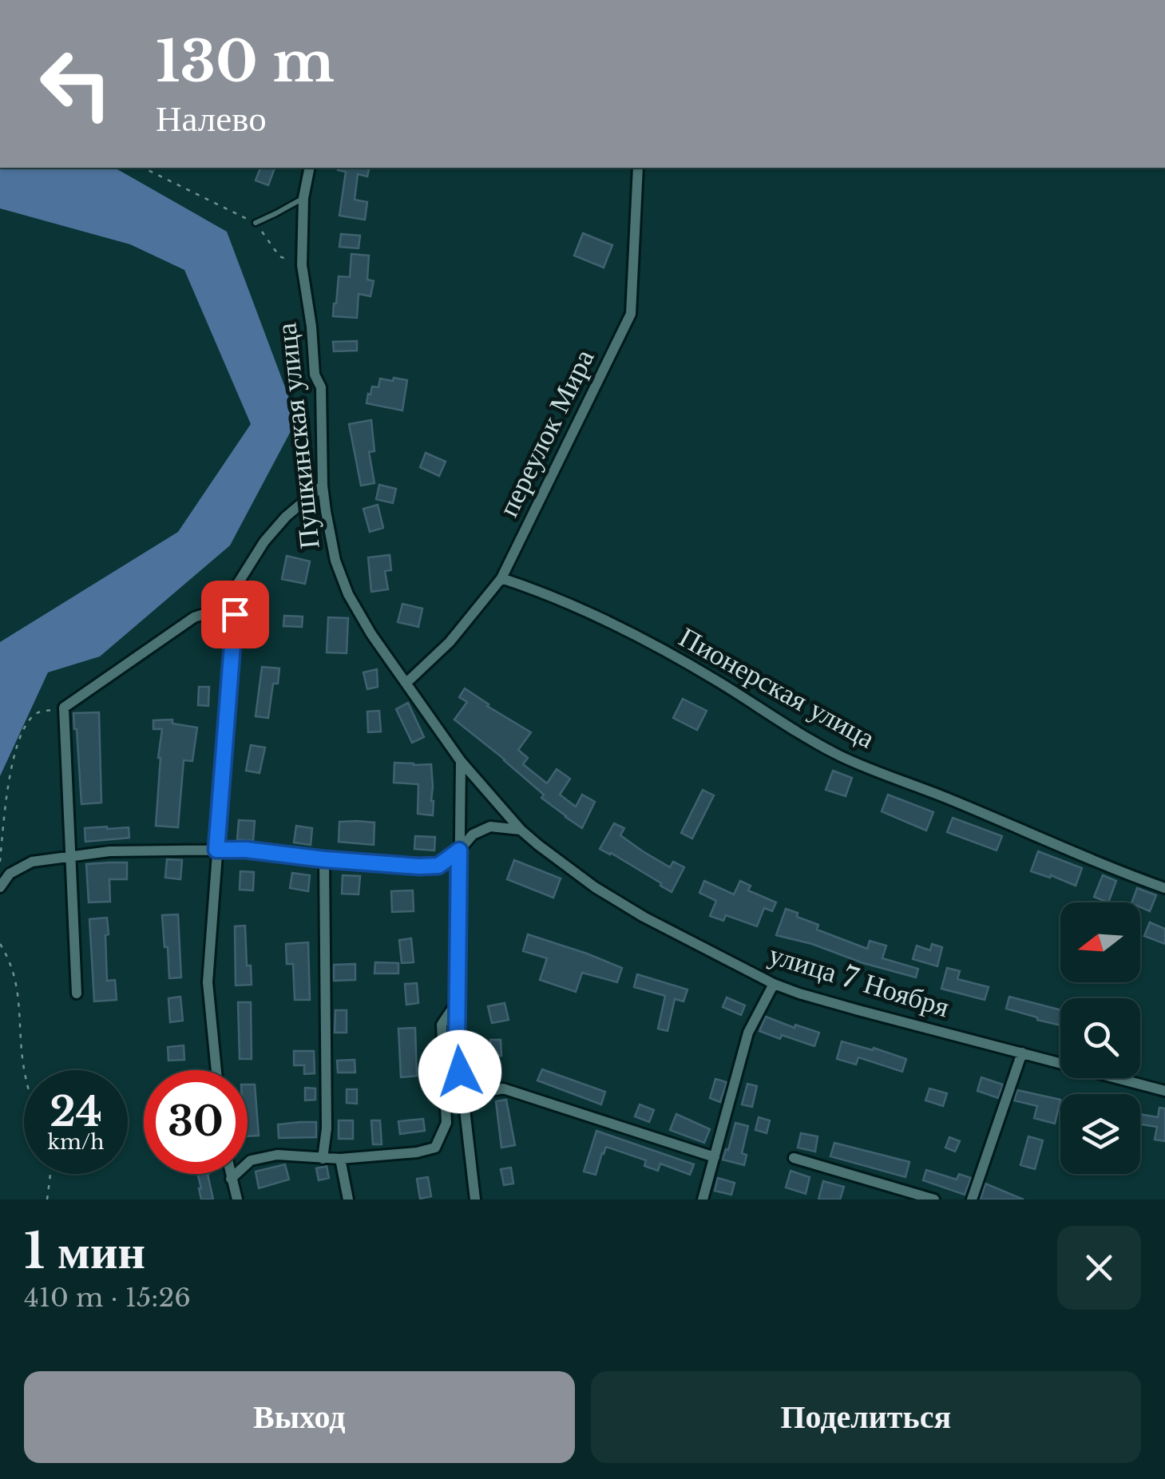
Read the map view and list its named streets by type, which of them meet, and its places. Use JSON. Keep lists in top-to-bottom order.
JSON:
{
  "streets": {
    "street": [
      "переулок Мира",
      "Пушкинская улица",
      "Пионерская улица",
      "улица 7 Ноября"
    ]
  },
  "crossings": [
    ["переулок Мира", "Пушкинская улица"],
    ["переулок Мира", "Пионерская улица"],
    ["Пушкинская улица", "улица 7 Ноября"]
  ],
  "north": "left",
  "page": {
    "turn": ["130 m", "Налево"],
    "speed": "24 km/h",
    "limit": "30",
    "heading": ["1 мин", "410 m · 15:26"],
    "buttons": ["Выход", "Поделиться"]
  }
}
